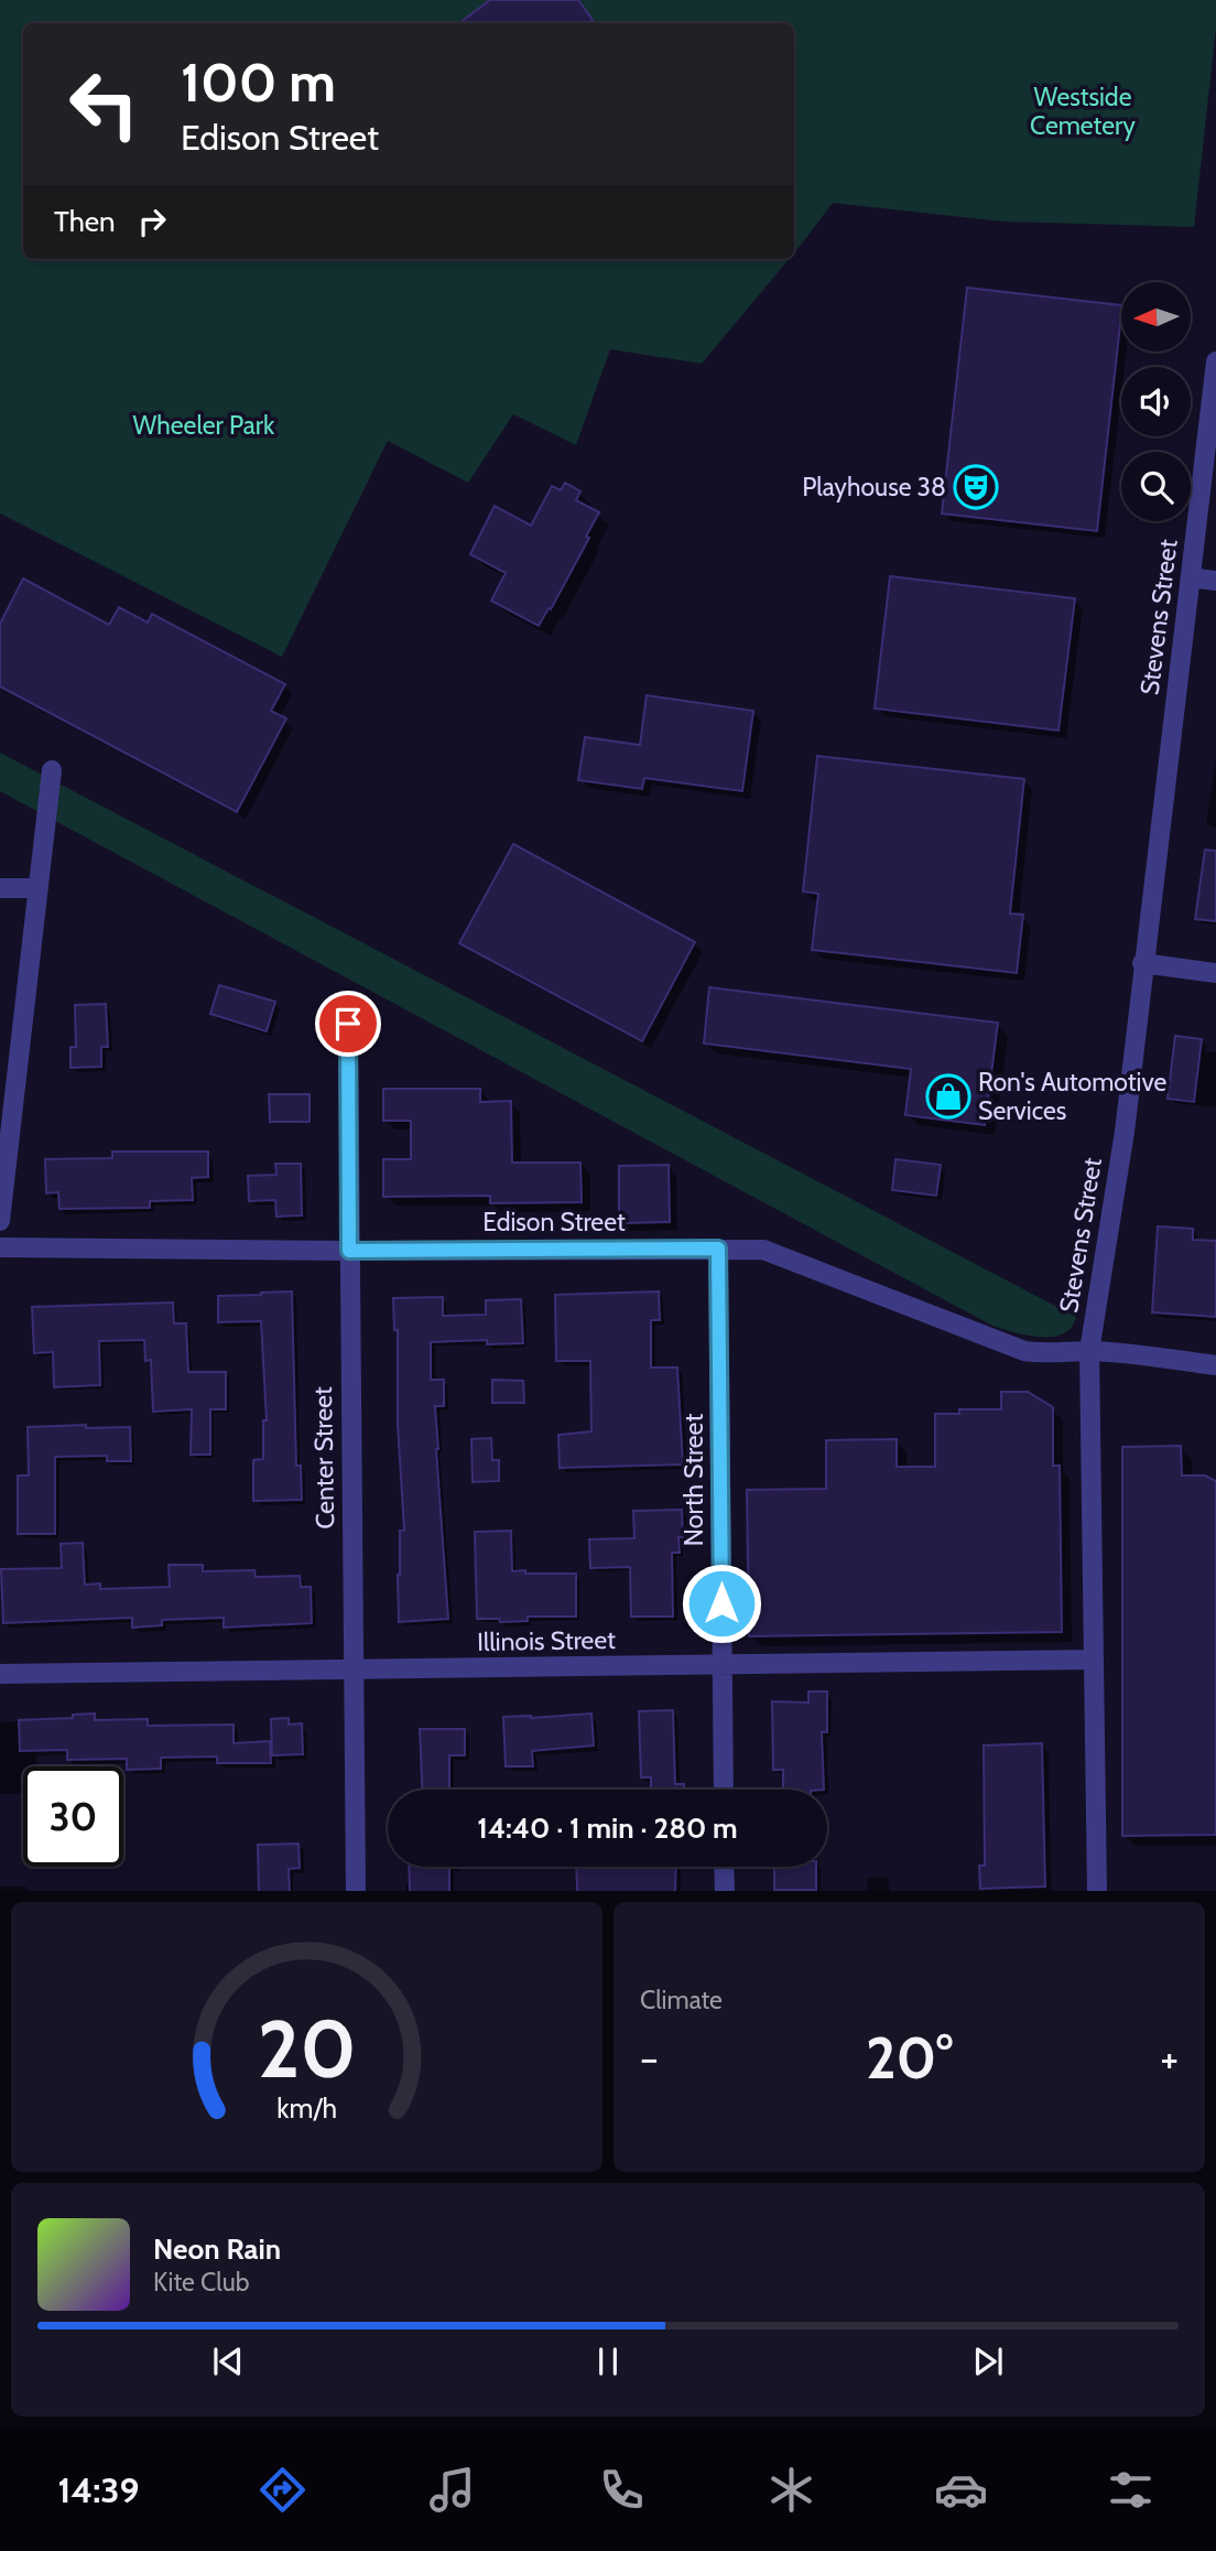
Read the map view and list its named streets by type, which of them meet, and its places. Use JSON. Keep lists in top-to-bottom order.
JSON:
{
  "streets": {
    "street": [
      "Stevens Street",
      "Edison Street",
      "Center Street",
      "North Street",
      "Illinois Street"
    ]
  },
  "crossings": [
    ["Stevens Street", "Edison Street"],
    ["Stevens Street", "Illinois Street"],
    ["Edison Street", "Center Street"],
    ["Edison Street", "North Street"],
    ["Center Street", "Illinois Street"],
    ["North Street", "Illinois Street"]
  ],
  "parks": ["Westside Cemetery", "Wheeler Park"],
  "places": {
    "theatre": ["Playhouse 38"],
    "shop": ["Ron's Automotive Services"]
  },
  "north": "left",
  "page": {
    "turn": ["100 m", "Edison Street"],
    "then": "Then",
    "limit": "30",
    "trip": "14:40 · 1 min · 280 m",
    "tile": "Climate",
    "heat": ["−", "20°", "+"],
    "song": ["Neon Rain", "Kite Club"],
    "tabs": "14:39",
    "gauge": ["20", "km/h"]
  }
}
